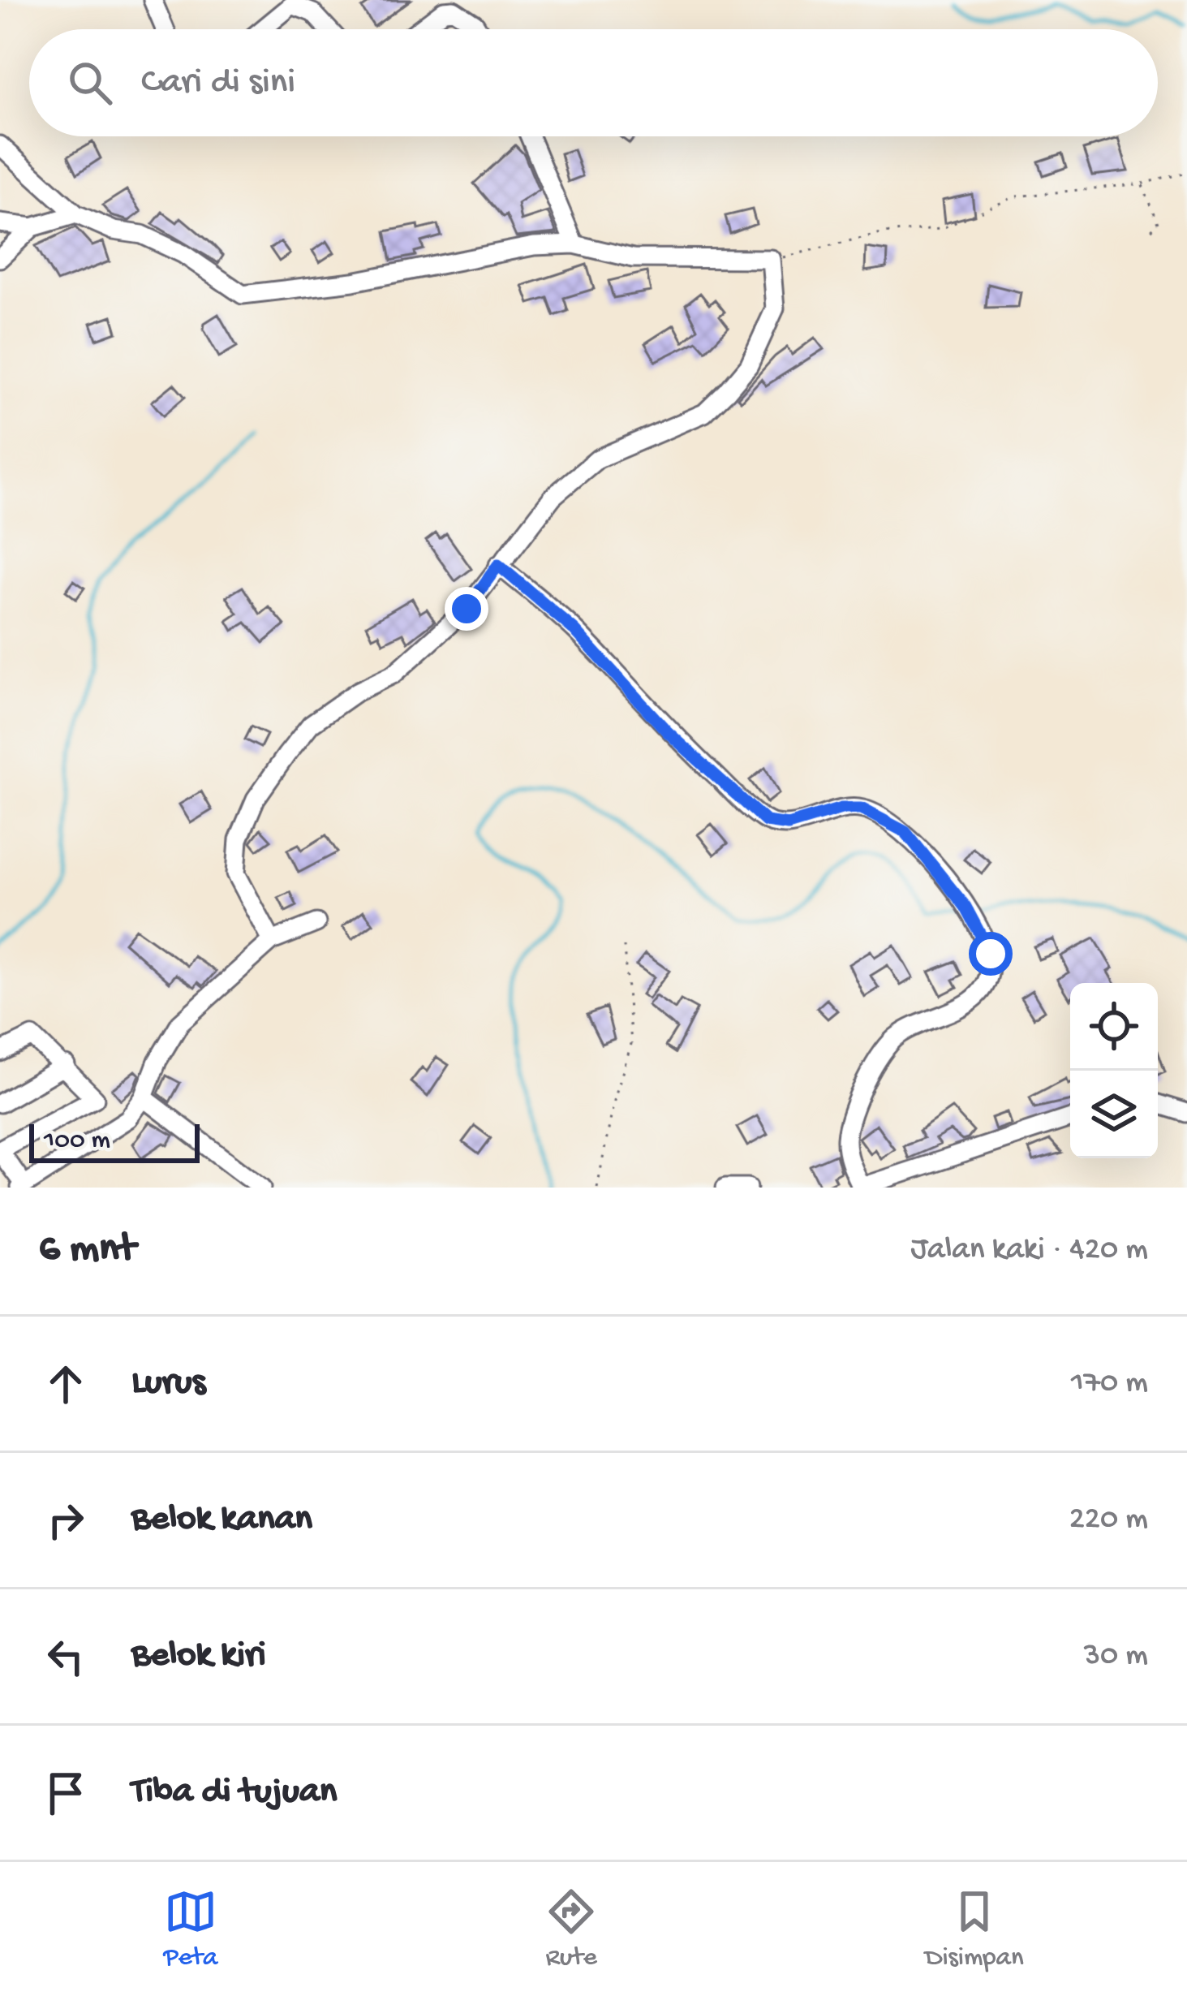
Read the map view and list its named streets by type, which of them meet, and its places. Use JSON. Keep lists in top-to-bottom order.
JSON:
{
  "scale_bar": "100 m",
  "page": {
    "search": "Cari di sini",
    "scale": "100 m",
    "heading": ["6 mnt", "Jalan kaki · 420 m"],
    "list": [
      ["Lurus", "170 m"],
      ["Belok kanan", "220 m"],
      ["Belok kiri", "30 m"],
      "Tiba di tujuan"
    ],
    "nav": ["Peta", "Rute", "Disimpan"]
  }
}
